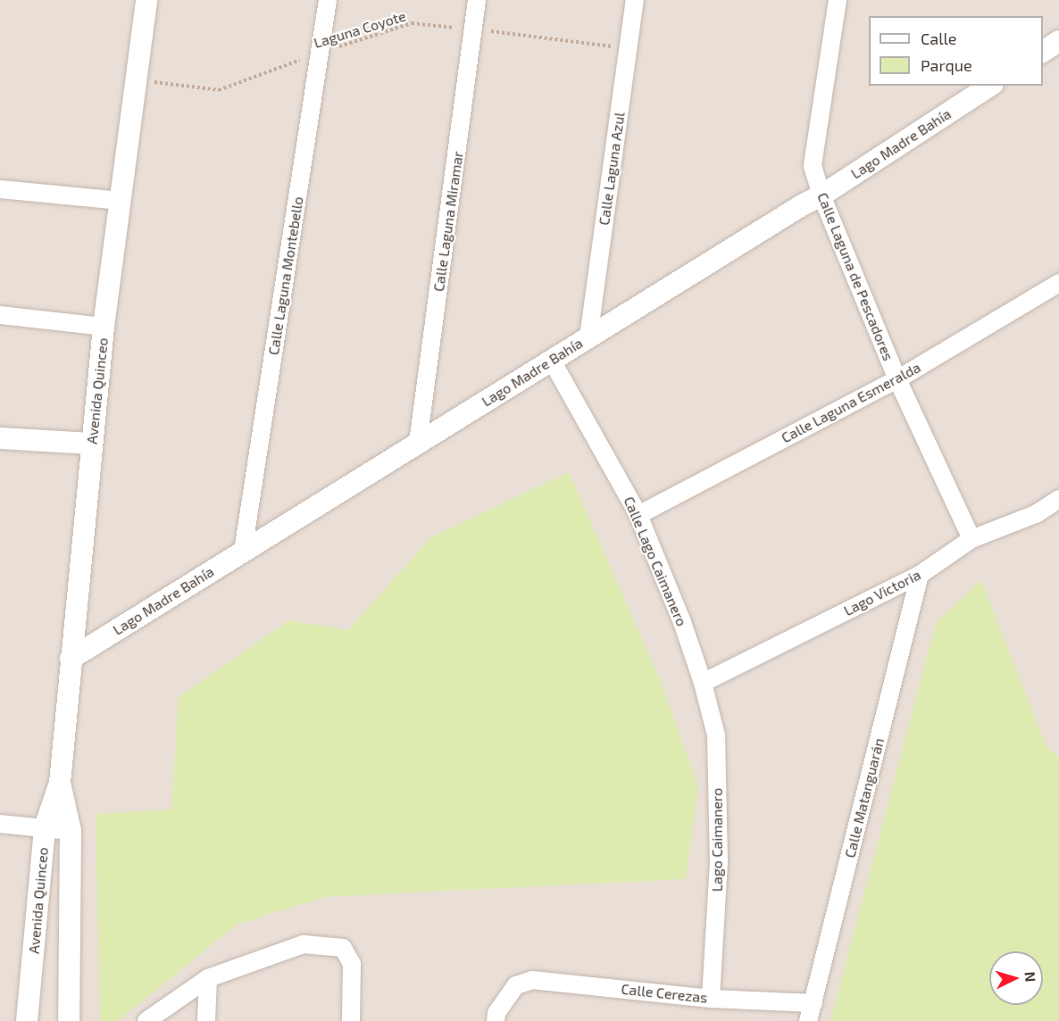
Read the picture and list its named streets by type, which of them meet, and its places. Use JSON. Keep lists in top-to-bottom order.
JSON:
{
  "streets": {
    "street": [
      "Lago Madre Bahía",
      "Calle Laguna Azul",
      "Calle Laguna Miramar",
      "Calle Laguna Montebello",
      "Calle Laguna de Pescadores",
      "Avenida Quinceo",
      "Calle Laguna Esmeralda",
      "Calle Lago Caimanero",
      "Lago Victoria",
      "Calle Matanguarán",
      "Lago Caimanero",
      "Calle Cerezas"
    ],
    "path": ["Laguna Coyote"]
  },
  "crossings": [
    ["Laguna Coyote", "Calle Laguna Azul"],
    ["Laguna Coyote", "Calle Laguna Miramar"],
    ["Laguna Coyote", "Calle Laguna Montebello"],
    ["Laguna Coyote", "Avenida Quinceo"],
    ["Lago Madre Bahía", "Calle Laguna Azul"],
    ["Lago Madre Bahía", "Calle Laguna Miramar"],
    ["Lago Madre Bahía", "Calle Laguna Montebello"],
    ["Lago Madre Bahía", "Calle Laguna de Pescadores"],
    ["Lago Madre Bahía", "Avenida Quinceo"],
    ["Lago Madre Bahía", "Calle Lago Caimanero"],
    ["Calle Laguna de Pescadores", "Calle Laguna Esmeralda"],
    ["Calle Laguna de Pescadores", "Lago Victoria"],
    ["Calle Laguna Esmeralda", "Calle Lago Caimanero"],
    ["Calle Lago Caimanero", "Lago Victoria"],
    ["Calle Lago Caimanero", "Lago Caimanero"],
    ["Lago Victoria", "Calle Matanguarán"],
    ["Lago Victoria", "Lago Caimanero"],
    ["Calle Matanguarán", "Calle Cerezas"],
    ["Lago Caimanero", "Calle Cerezas"]
  ],
  "legend": ["Calle", "Parque"],
  "north": "right"
}
